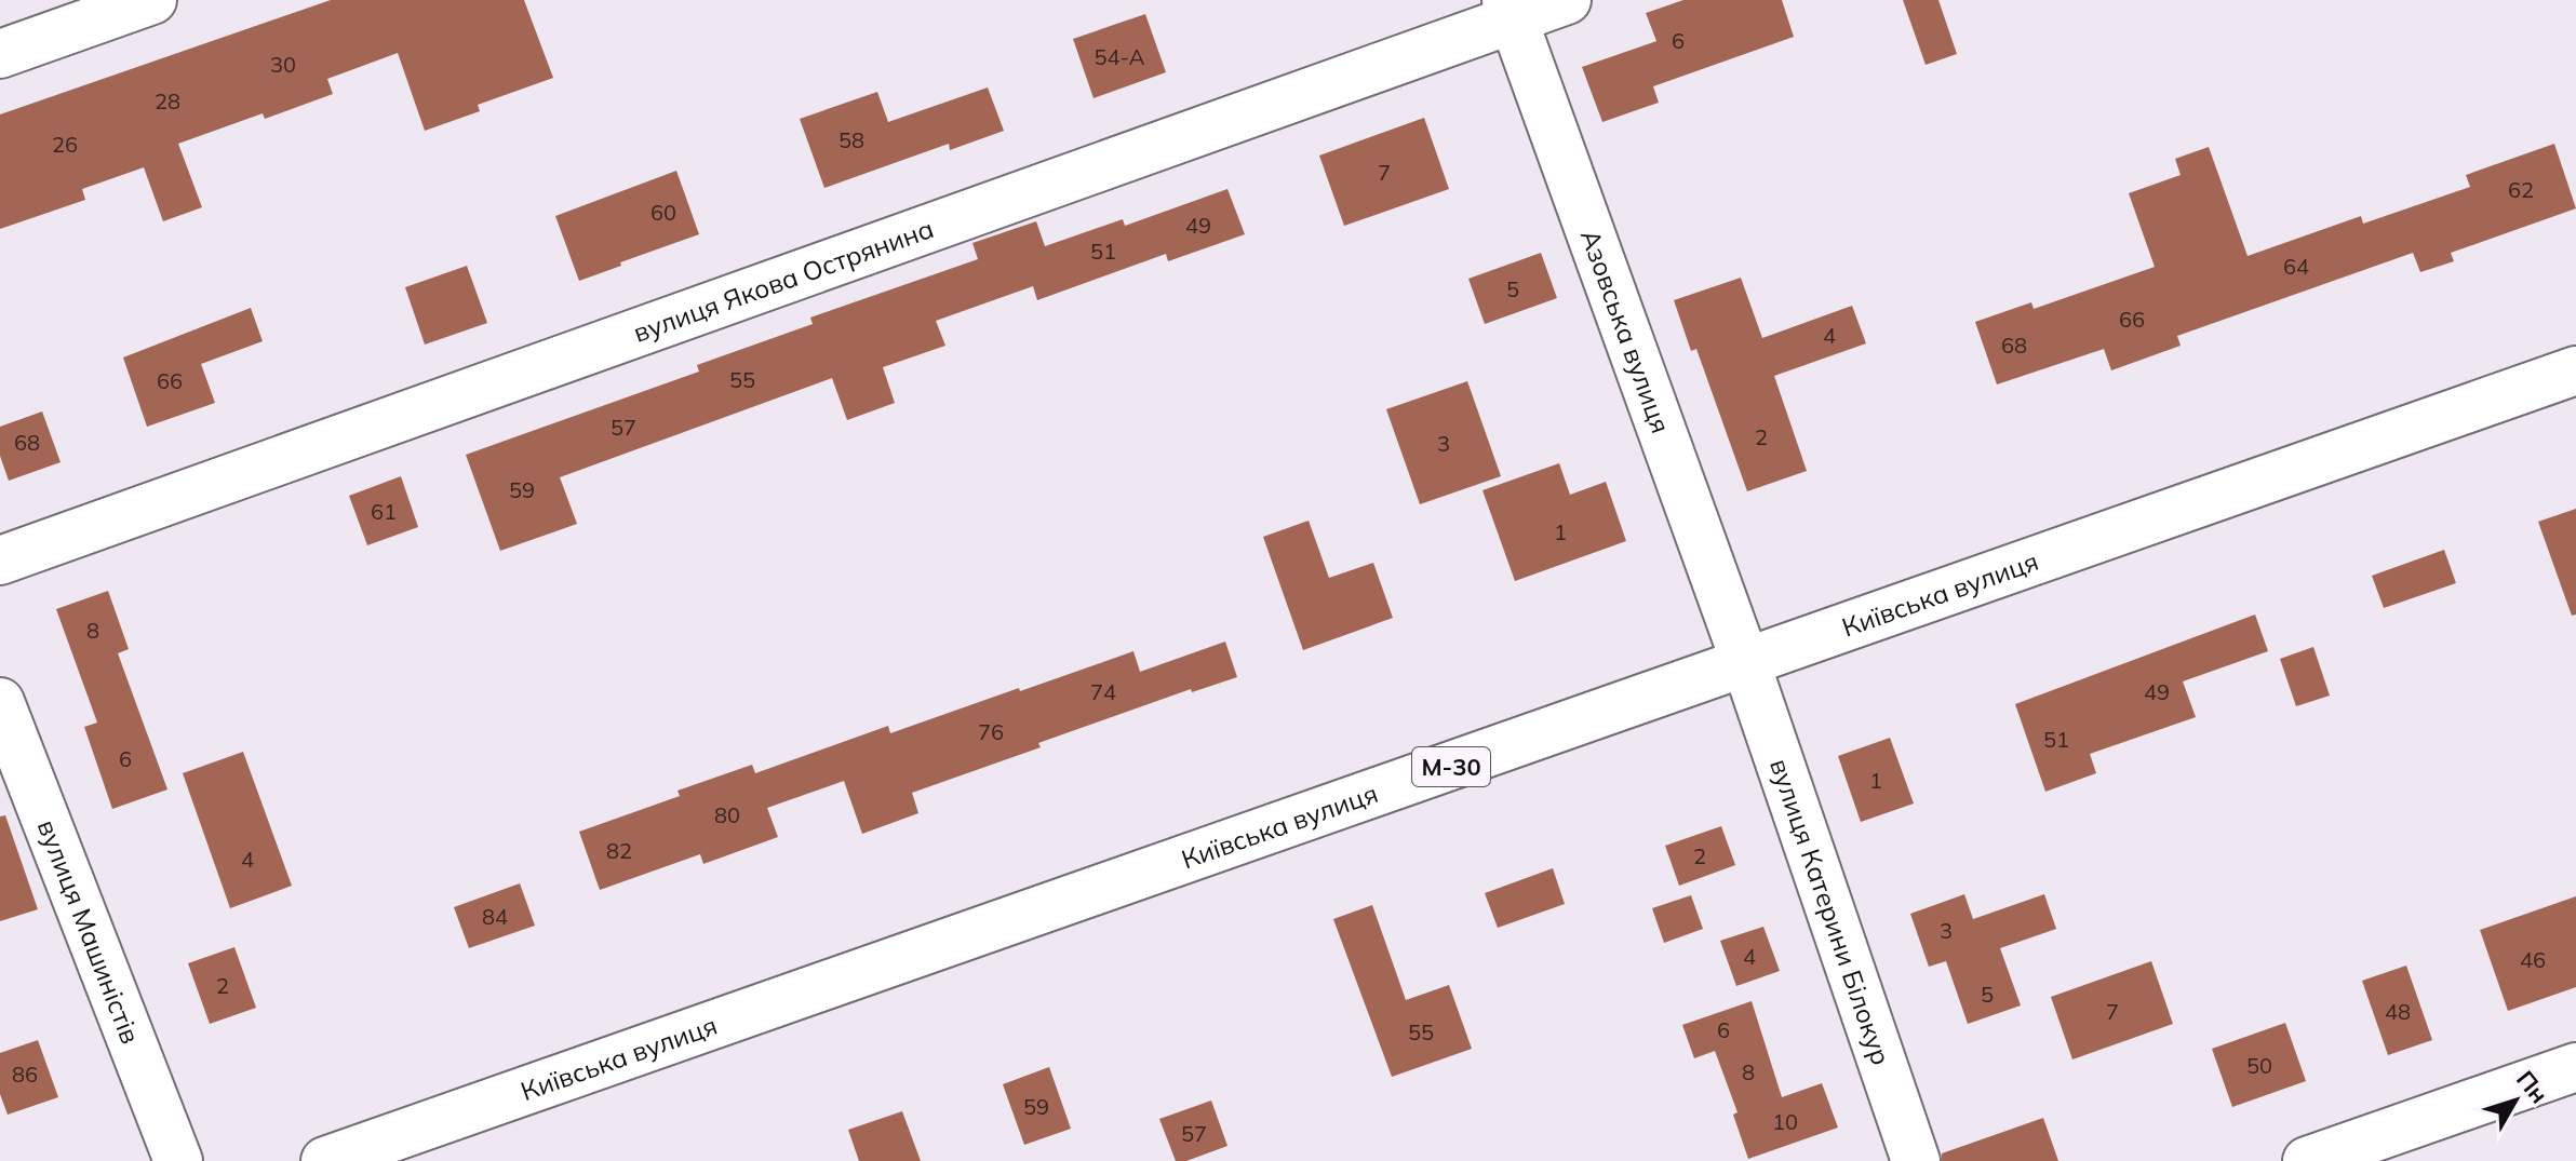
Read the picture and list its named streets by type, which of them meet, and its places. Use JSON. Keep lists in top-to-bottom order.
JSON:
{
  "streets": {
    "main road": [
      "вулиця Якова Острянина",
      "Азовська вулиця",
      "Київська вулиця",
      "М-30",
      "вулиця Катерини Білокур",
      "вулиця Машиністів"
    ]
  },
  "crossings": [
    ["вулиця Якова Острянина", "Азовська вулиця"],
    ["Азовська вулиця", "Київська вулиця"],
    ["Азовська вулиця", "вулиця Катерини Білокур"],
    ["Київська вулиця", "вулиця Катерини Білокур"]
  ],
  "house_numbers": [
    "6",
    "54-А",
    "30",
    "28",
    "58",
    "26",
    "7",
    "62",
    "60",
    "49",
    "51",
    "64",
    "5",
    "66",
    "4",
    "68",
    "55",
    "66",
    "57",
    "2",
    "68",
    "3",
    "59",
    "61",
    "1",
    "8",
    "74",
    "49",
    "76",
    "51",
    "6",
    "1",
    "80",
    "82",
    "2",
    "4",
    "84",
    "3",
    "4",
    "46",
    "2",
    "5",
    "7",
    "48",
    "6",
    "55",
    "50",
    "8",
    "86",
    "59",
    "10",
    "57"
  ],
  "north": "top right"
}
